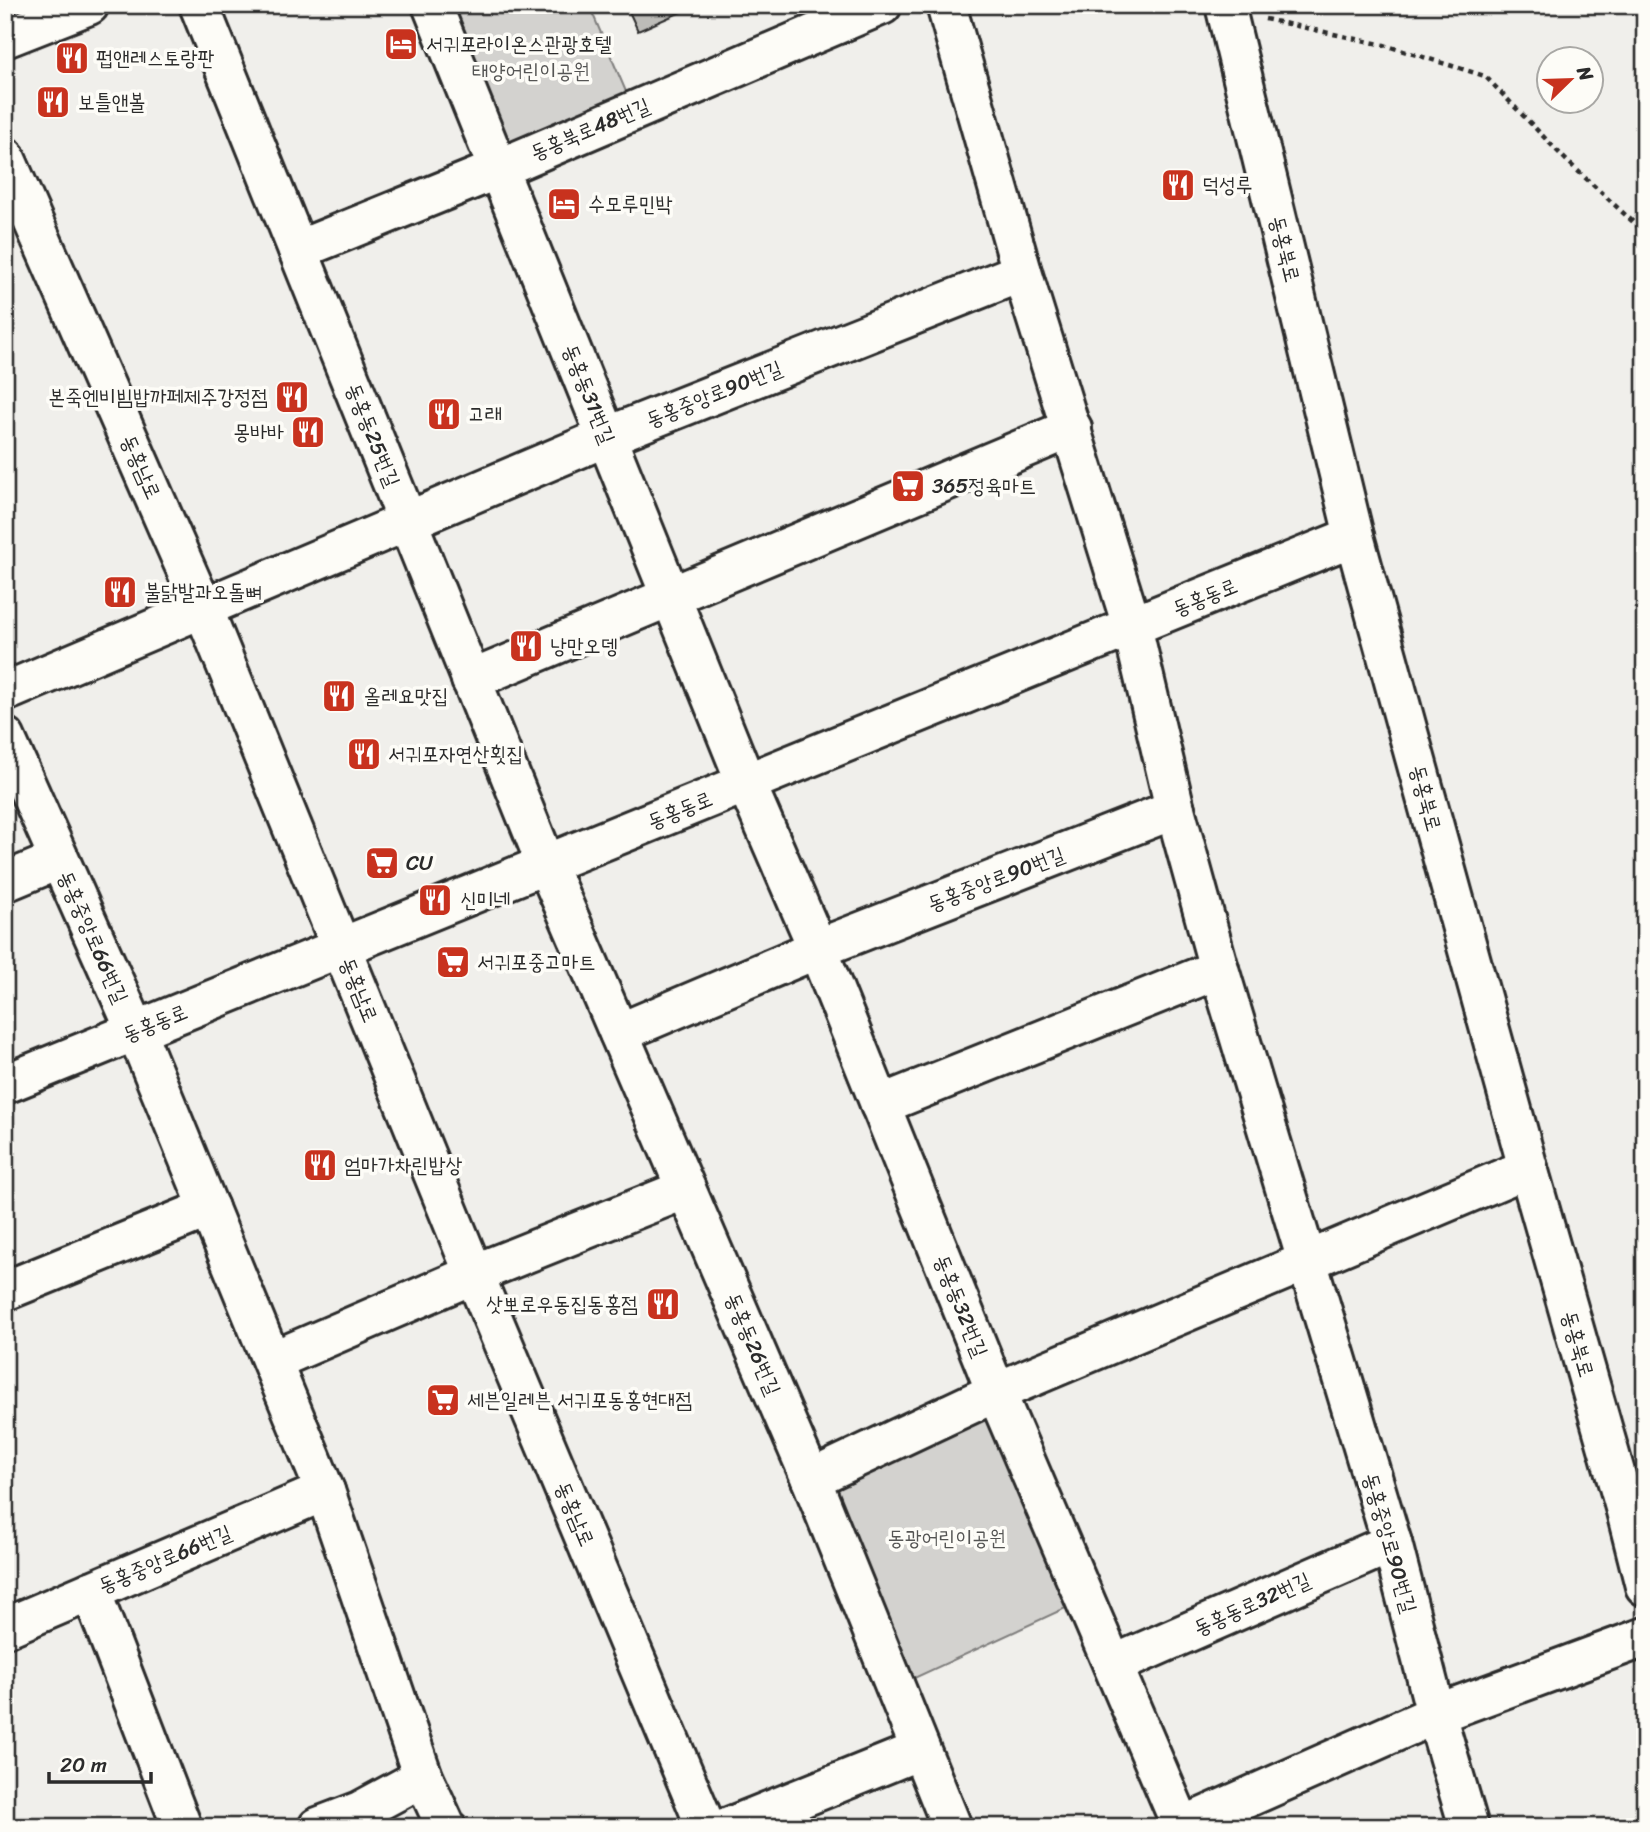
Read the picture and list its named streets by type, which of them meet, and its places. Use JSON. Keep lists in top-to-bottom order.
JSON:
{
  "streets": {
    "street": [
      "동홍북로48번길",
      "동홍북로",
      "동홍동31번길",
      "동홍중앙로90번길",
      "동홍동25번길",
      "동홍남로",
      "동홍동로",
      "동홍중앙로66번길",
      "동홍동32번길",
      "동홍동26번길",
      "동홍동로32번길"
    ]
  },
  "crossings": [
    ["동홍북로48번길", "동홍동31번길"],
    ["동홍북로48번길", "동홍동25번길"],
    ["동홍북로", "동홍동로"],
    ["동홍동31번길", "동홍중앙로90번길"],
    ["동홍동31번길", "동홍동로"],
    ["동홍동31번길", "동홍동32번길"],
    ["동홍중앙로90번길", "동홍동25번길"],
    ["동홍중앙로90번길", "동홍남로"],
    ["동홍중앙로90번길", "동홍동로"],
    ["동홍중앙로90번길", "동홍동32번길"],
    ["동홍중앙로90번길", "동홍동26번길"],
    ["동홍중앙로90번길", "동홍동로32번길"],
    ["동홍동25번길", "동홍동로"],
    ["동홍동25번길", "동홍동26번길"],
    ["동홍남로", "동홍동로"],
    ["동홍동로", "동홍중앙로66번길"],
    ["동홍동로", "동홍동32번길"],
    ["동홍동로", "동홍동26번길"],
    ["동홍동32번길", "동홍동로32번길"]
  ],
  "parks": ["태양어린이공원", "동광어린이공원"],
  "places": {
    "hotel": ["서귀포라이온스관광호텔", "수모루민박"],
    "restaurant": [
      "펍앤레스토랑판",
      "보틀앤볼",
      "덕성루",
      "본죽엔비빔밥까페제주강정점",
      "고래",
      "몽바바",
      "불닭발과오돌뼈",
      "낭만오뎅",
      "올레요맛집",
      "서귀포자연산횟집",
      "신미네",
      "엄마가차린밥상",
      "삿뽀로우동집동홍점"
    ],
    "supermarket": [
      "365정육마트",
      "CU",
      "서귀포중고마트",
      "세븐일레븐 서귀포동홍현대점"
    ]
  },
  "scale_bar": "20 m",
  "north": "top right"
}
